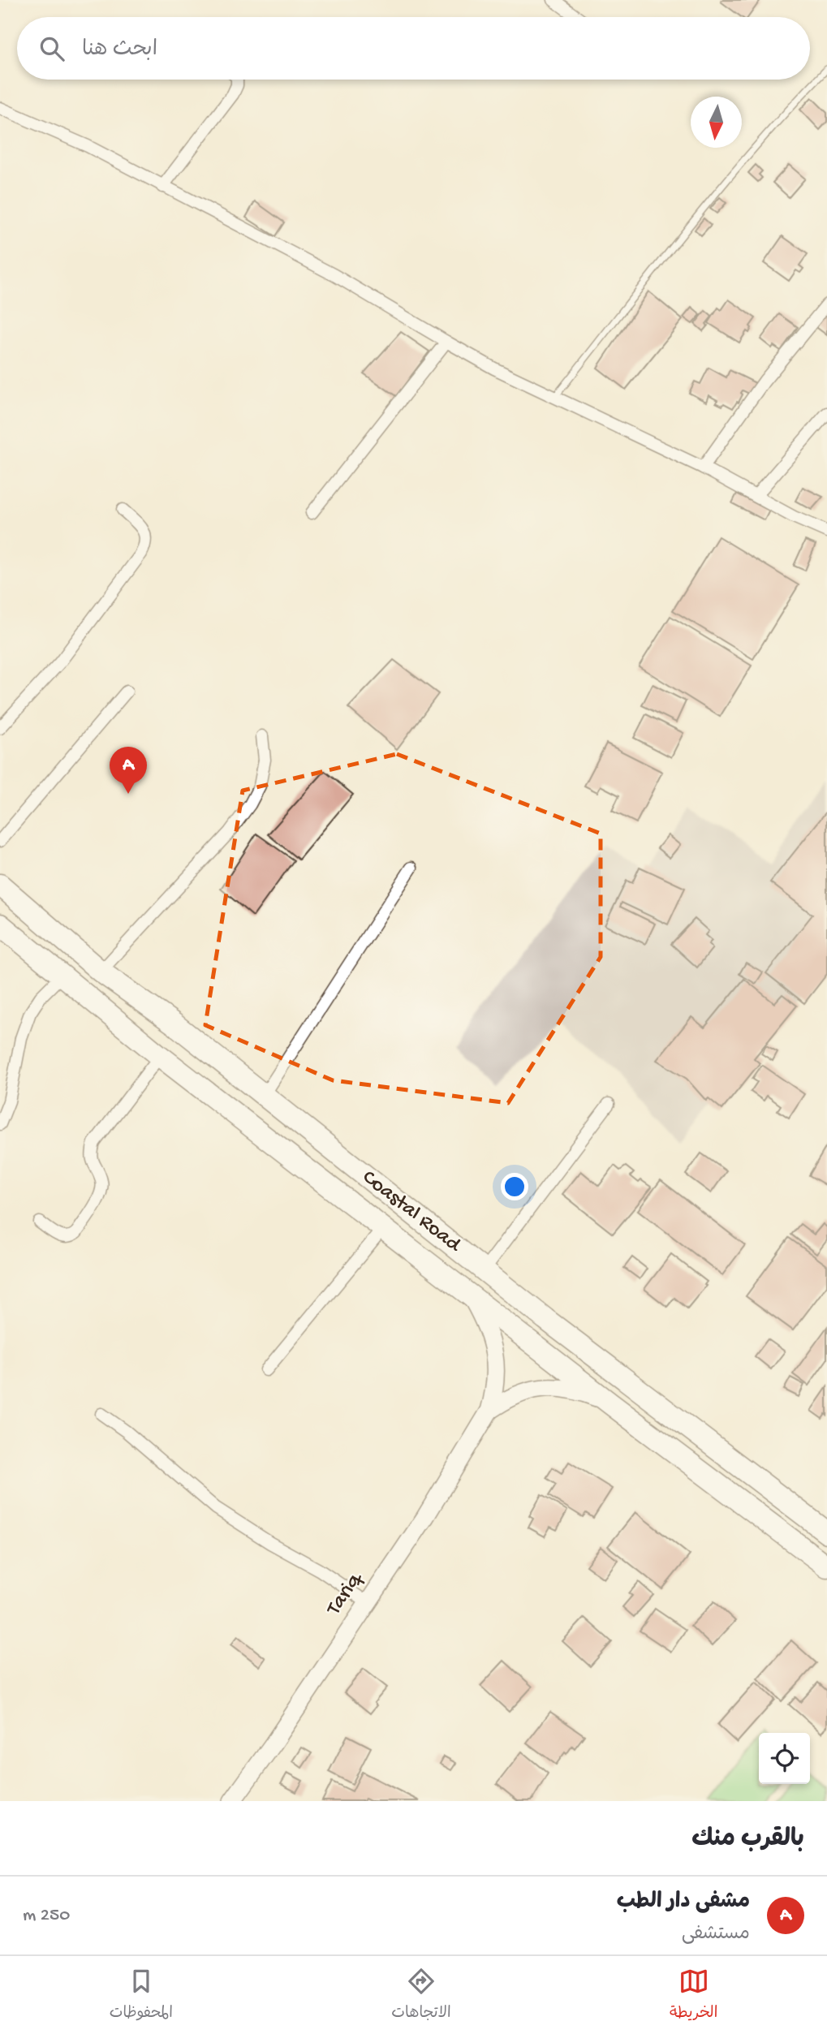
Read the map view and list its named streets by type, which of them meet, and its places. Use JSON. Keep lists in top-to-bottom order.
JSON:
{
  "streets": {
    "highway": ["Coastal Road"],
    "main road": ["Tariq"]
  },
  "north": "bottom",
  "page": {
    "search": "ابحث هنا",
    "pins": "A",
    "heading": "بالقرب منك",
    "list": [
      {
        "mark": "A",
        "name": "مشفى دار الطب",
        "note": "مستشفى",
        "value": "250 m"
      }
    ],
    "nav": ["الخريطة", "الاتجاهات", "المحفوظات"]
  }
}
